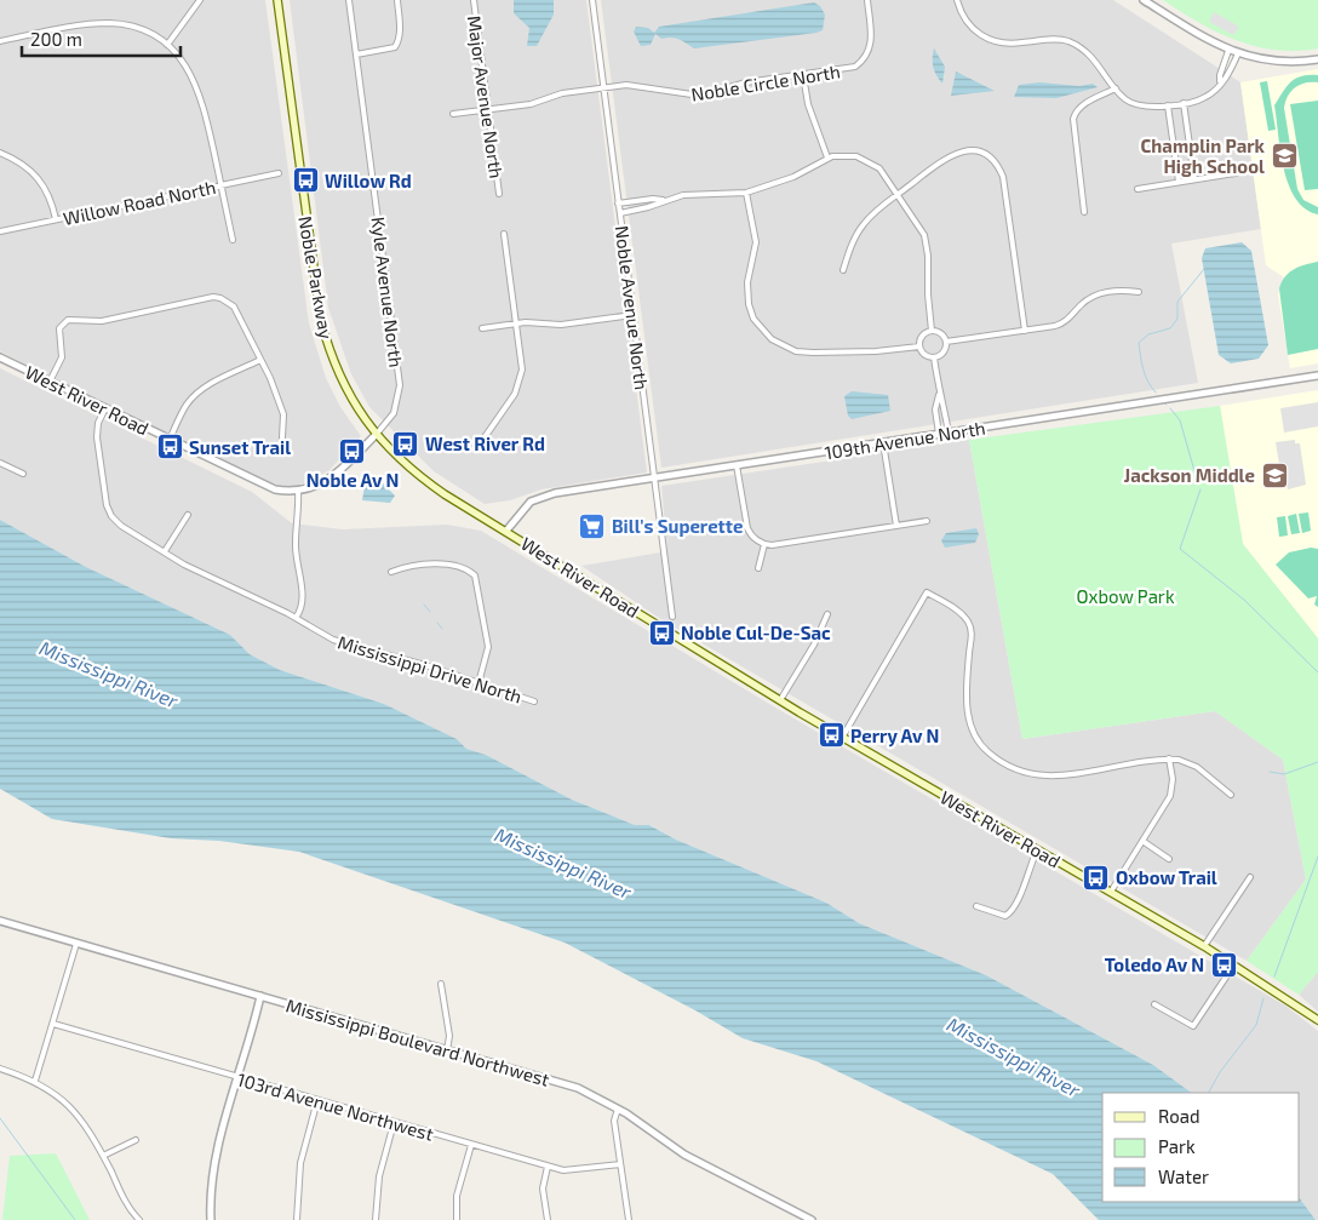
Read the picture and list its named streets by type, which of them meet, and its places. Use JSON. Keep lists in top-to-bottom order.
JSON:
{
  "streets": {
    "main road": ["Noble Parkway", "West River Road"],
    "street": [
      "Noble Circle North",
      "Major Avenue North",
      "Willow Road North",
      "Kyle Avenue North",
      "Noble Avenue North",
      "109th Avenue North",
      "Mississippi Drive North",
      "Mississippi Boulevard Northwest",
      "103rd Avenue Northwest"
    ]
  },
  "crossings": [
    ["Noble Circle North", "Major Avenue North"],
    ["Noble Circle North", "Noble Avenue North"],
    ["Noble Parkway", "Kyle Avenue North"],
    ["Noble Parkway", "West River Road"],
    ["Kyle Avenue North", "West River Road"],
    ["Noble Avenue North", "109th Avenue North"],
    ["West River Road", "109th Avenue North"],
    ["West River Road", "Mississippi Drive North"]
  ],
  "water": ["Mississippi River"],
  "parks": ["Oxbow Park"],
  "places": {
    "school or university": ["Champlin Park High School", "Jackson Middle"],
    "bus stop": [
      "Willow Rd",
      "West River Rd",
      "Sunset Trail",
      "Noble Av N",
      "Noble Cul-De-Sac",
      "Perry Av N",
      "Oxbow Trail",
      "Toledo Av N"
    ],
    "supermarket": ["Bill's Superette"]
  },
  "legend": ["Road", "Park", "Water"],
  "scale_bar": "200 m"
}
